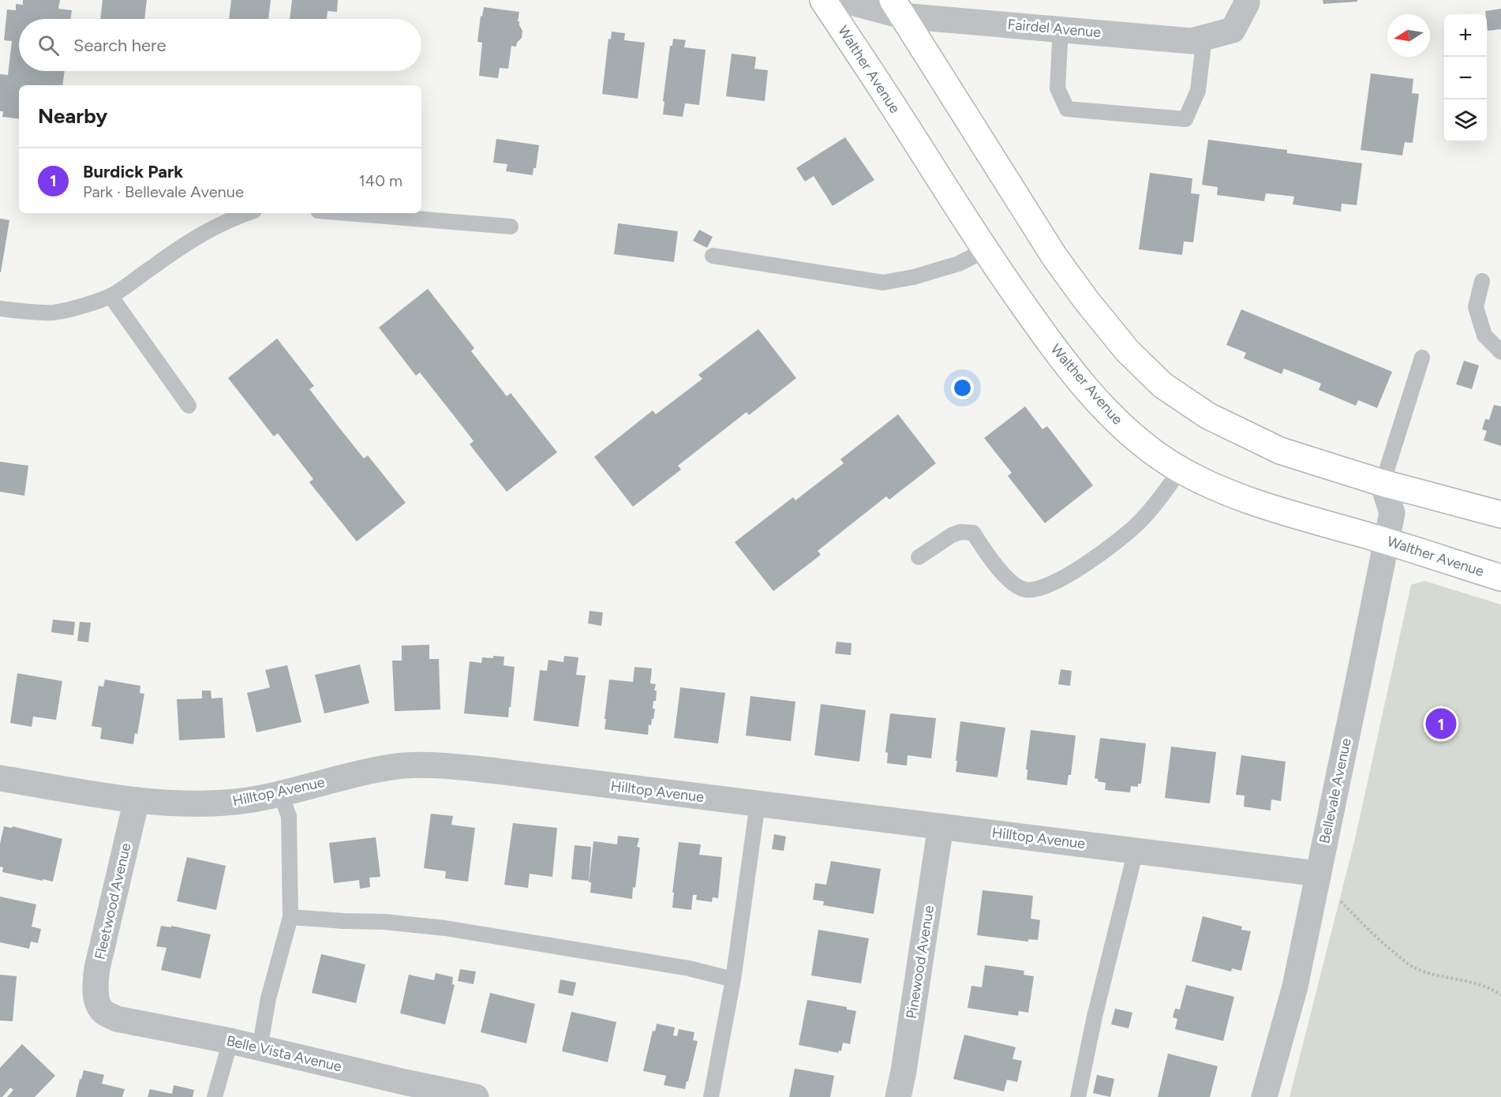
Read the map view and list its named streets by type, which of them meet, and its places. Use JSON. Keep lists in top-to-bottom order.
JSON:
{
  "streets": {
    "main road": ["Walther Avenue"],
    "street": [
      "Fairdel Avenue",
      "Bellevale Avenue",
      "Hilltop Avenue",
      "Fleetwood Avenue",
      "Pinewood Avenue",
      "Belle Vista Avenue"
    ]
  },
  "crossings": [
    ["Walther Avenue", "Bellevale Avenue"],
    ["Bellevale Avenue", "Hilltop Avenue"],
    ["Hilltop Avenue", "Fleetwood Avenue"],
    ["Hilltop Avenue", "Pinewood Avenue"],
    ["Fleetwood Avenue", "Belle Vista Avenue"]
  ],
  "north": "left",
  "page": {
    "map_buttons": ["+", "−"],
    "search": "Search here",
    "heading": "Nearby",
    "list": [
      {
        "mark": "1",
        "name": "Burdick Park",
        "note": "Park · Bellevale Avenue",
        "value": "140 m"
      }
    ],
    "pins": "1"
  }
}
